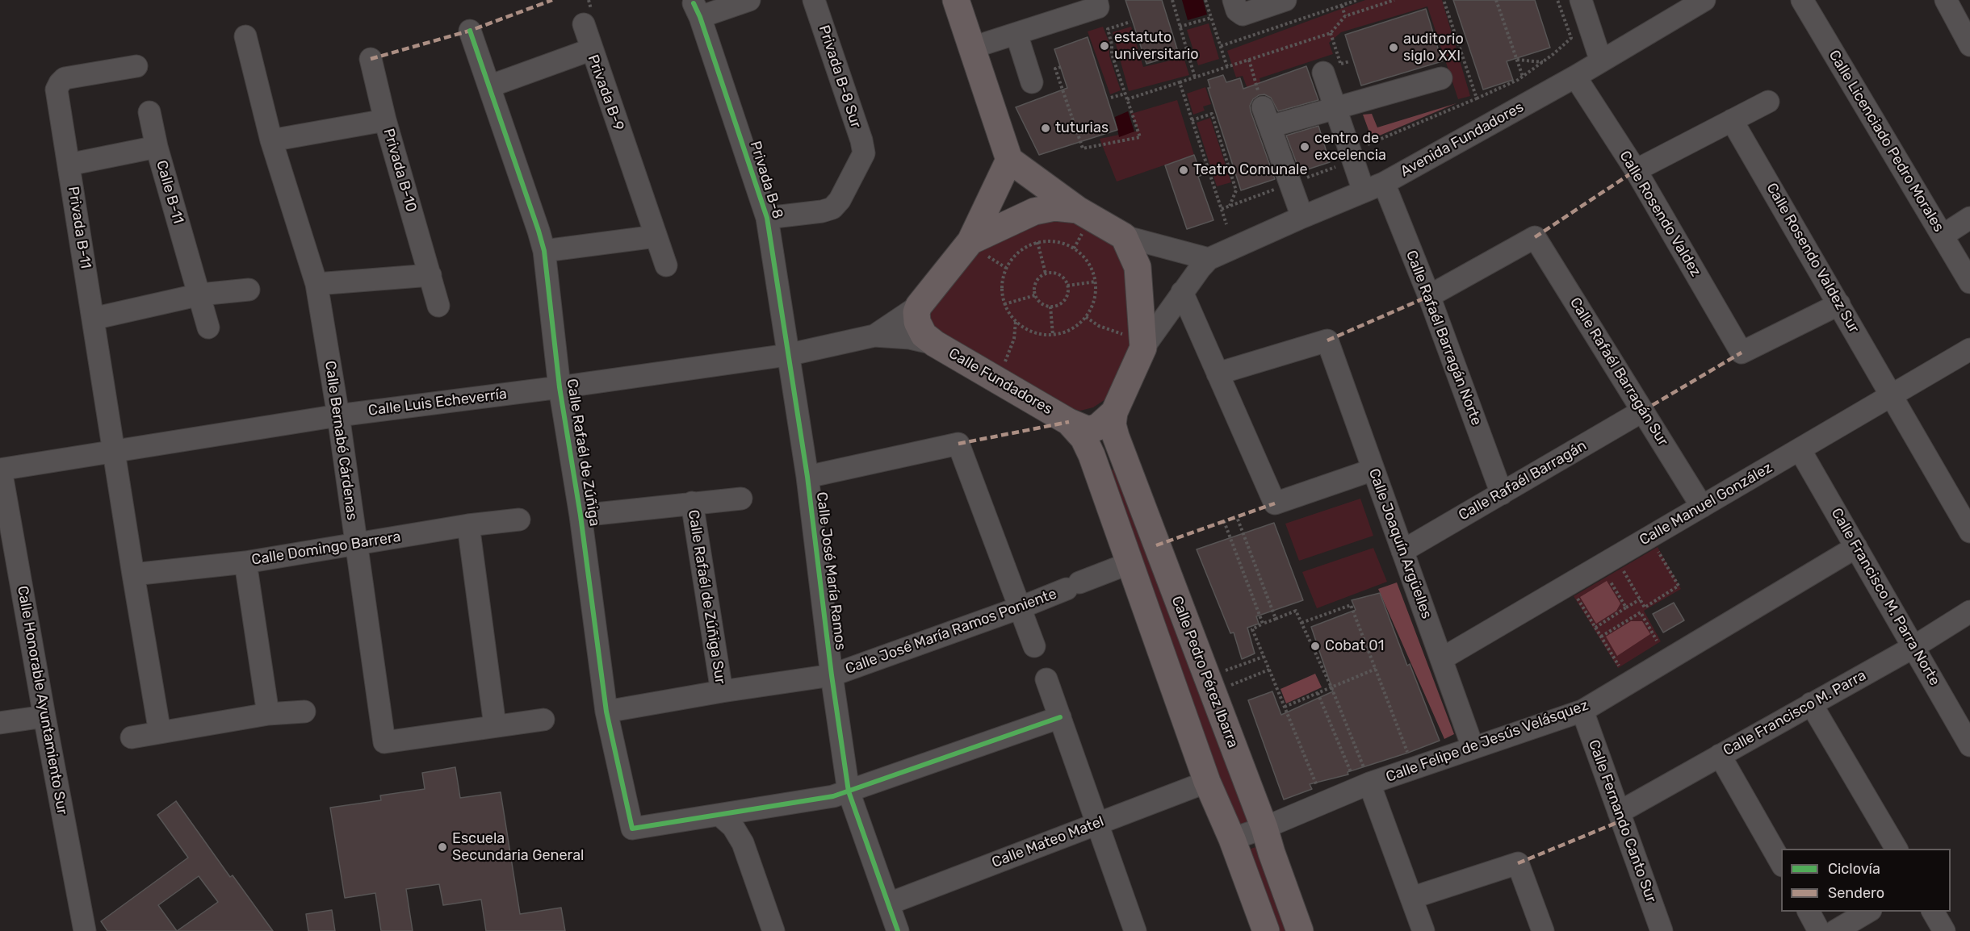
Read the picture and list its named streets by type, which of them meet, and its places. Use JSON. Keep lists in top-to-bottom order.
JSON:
{
  "streets": {
    "main road": ["Calle Fundadores", "Calle Pedro Pérez Ibarra"],
    "street": [
      "Privada B-8 Sur",
      "Privada B-9",
      "Avenida Fundadores",
      "Calle Licenciado Pedro Morales",
      "Privada B-10",
      "Privada B-8",
      "Calle B-11",
      "Calle Rosendo Valdez",
      "Privada B-11",
      "Calle Rosendo Valdez Sur",
      "Calle Rafaél Barragán Norte",
      "Calle Rafaél Barragán Sur",
      "Calle Luis Echeverría",
      "Calle Bernabé Cárdenas",
      "Calle Rafaél de Zúñiga",
      "Calle Rafaél Barragán",
      "Calle Manuel González",
      "Calle Joaquín Argüelles",
      "Calle Domingo Barrera",
      "Calle José María Ramos",
      "Calle Rafaél de Zúñiga Sur",
      "Calle Francisco M. Parra Norte",
      "Calle José María Ramos Poniente",
      "Calle Honorable Ayuntamiento Sur",
      "Calle Francisco M. Parra",
      "Calle Felipe de Jesús Velásquez",
      "Calle Fernando Canto Sur",
      "Calle Mateo Matel"
    ]
  },
  "crossings": [
    ["Privada B-8 Sur", "Privada B-8"],
    ["Privada B-9", "Calle Rafaél de Zúñiga"],
    ["Avenida Fundadores", "Calle Rosendo Valdez"],
    ["Avenida Fundadores", "Calle Rafaél Barragán Norte"],
    ["Avenida Fundadores", "Calle Fundadores"],
    ["Privada B-10", "Calle Bernabé Cárdenas"],
    ["Privada B-8", "Calle Luis Echeverría"],
    ["Privada B-8", "Calle José María Ramos"],
    ["Calle B-11", "Privada B-11"],
    ["Calle Rosendo Valdez", "Calle Rosendo Valdez Sur"],
    ["Privada B-11", "Calle Luis Echeverría"],
    ["Calle Rosendo Valdez Sur", "Calle Manuel González"],
    ["Calle Rafaél Barragán Norte", "Calle Rafaél Barragán Sur"],
    ["Calle Rafaél Barragán Norte", "Calle Rafaél Barragán"],
    ["Calle Rafaél Barragán Sur", "Calle Rafaél Barragán"],
    ["Calle Rafaél Barragán Sur", "Calle Manuel González"],
    ["Calle Fundadores", "Calle Luis Echeverría"],
    ["Calle Fundadores", "Calle Pedro Pérez Ibarra"],
    ["Calle Luis Echeverría", "Calle Bernabé Cárdenas"],
    ["Calle Luis Echeverría", "Calle Rafaél de Zúñiga"],
    ["Calle Luis Echeverría", "Calle José María Ramos"],
    ["Calle Luis Echeverría", "Calle Honorable Ayuntamiento Sur"],
    ["Calle Bernabé Cárdenas", "Calle Domingo Barrera"],
    ["Calle Rafaél de Zúñiga", "Calle Rafaél de Zúñiga Sur"],
    ["Calle Rafaél de Zúñiga", "Calle José María Ramos Poniente"],
    ["Calle Rafaél Barragán", "Calle Joaquín Argüelles"],
    ["Calle Manuel González", "Calle Joaquín Argüelles"],
    ["Calle Manuel González", "Calle Francisco M. Parra Norte"],
    ["Calle Joaquín Argüelles", "Calle Felipe de Jesús Velásquez"],
    ["Calle José María Ramos", "Calle José María Ramos Poniente"],
    ["Calle José María Ramos", "Calle Mateo Matel"],
    ["Calle Rafaél de Zúñiga Sur", "Calle José María Ramos Poniente"],
    ["Calle Francisco M. Parra Norte", "Calle Francisco M. Parra"],
    ["Calle Francisco M. Parra Norte", "Calle Felipe de Jesús Velásquez"],
    ["Calle Pedro Pérez Ibarra", "Calle Felipe de Jesús Velásquez"],
    ["Calle Francisco M. Parra", "Calle Fernando Canto Sur"],
    ["Calle Felipe de Jesús Velásquez", "Calle Fernando Canto Sur"]
  ],
  "places": [
    "estatuto universitario",
    "auditorio siglo XXI",
    "tuturias",
    "centro de excelencia",
    "Teatro Comunale",
    "Cobat 01",
    "Escuela Secundaria General"
  ],
  "legend": ["Ciclovía", "Sendero"]
}
